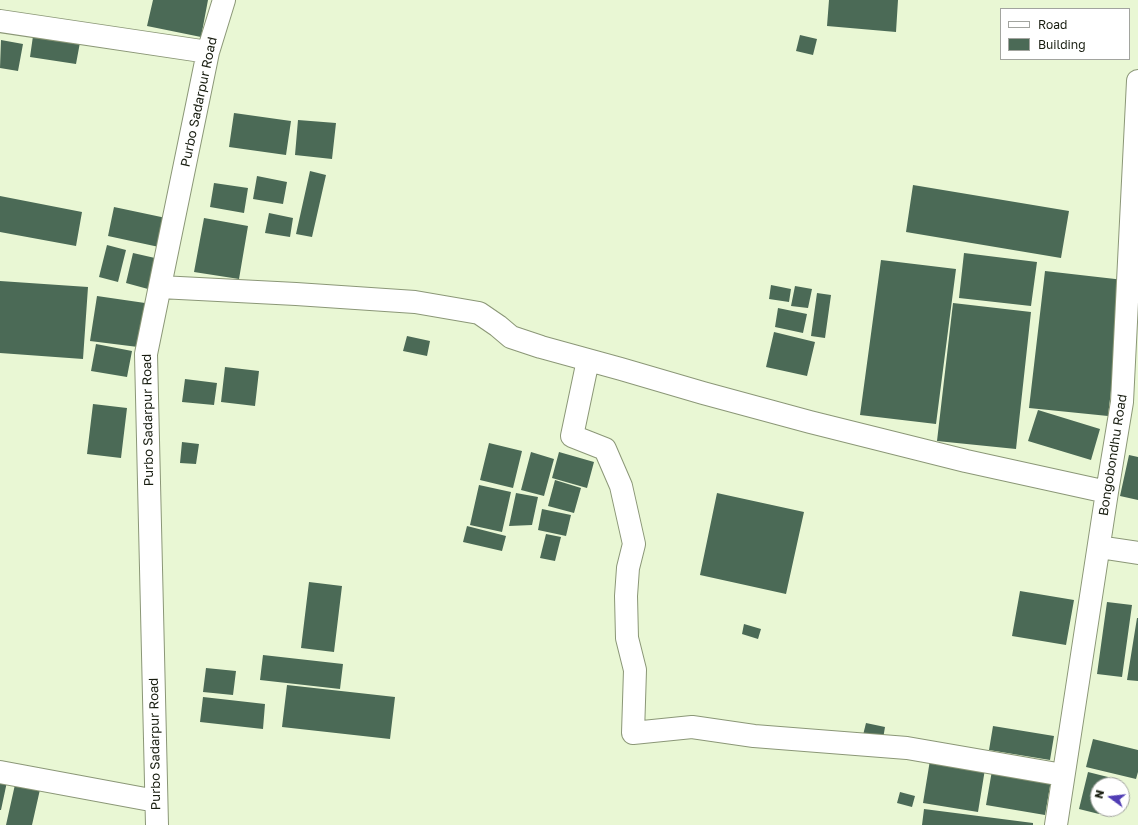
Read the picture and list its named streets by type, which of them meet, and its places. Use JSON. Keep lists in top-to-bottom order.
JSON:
{
  "streets": {
    "street": ["Purbo Sadarpur Road", "Bongobondhu Road"]
  },
  "legend": ["Road", "Building"],
  "north": "left"
}
